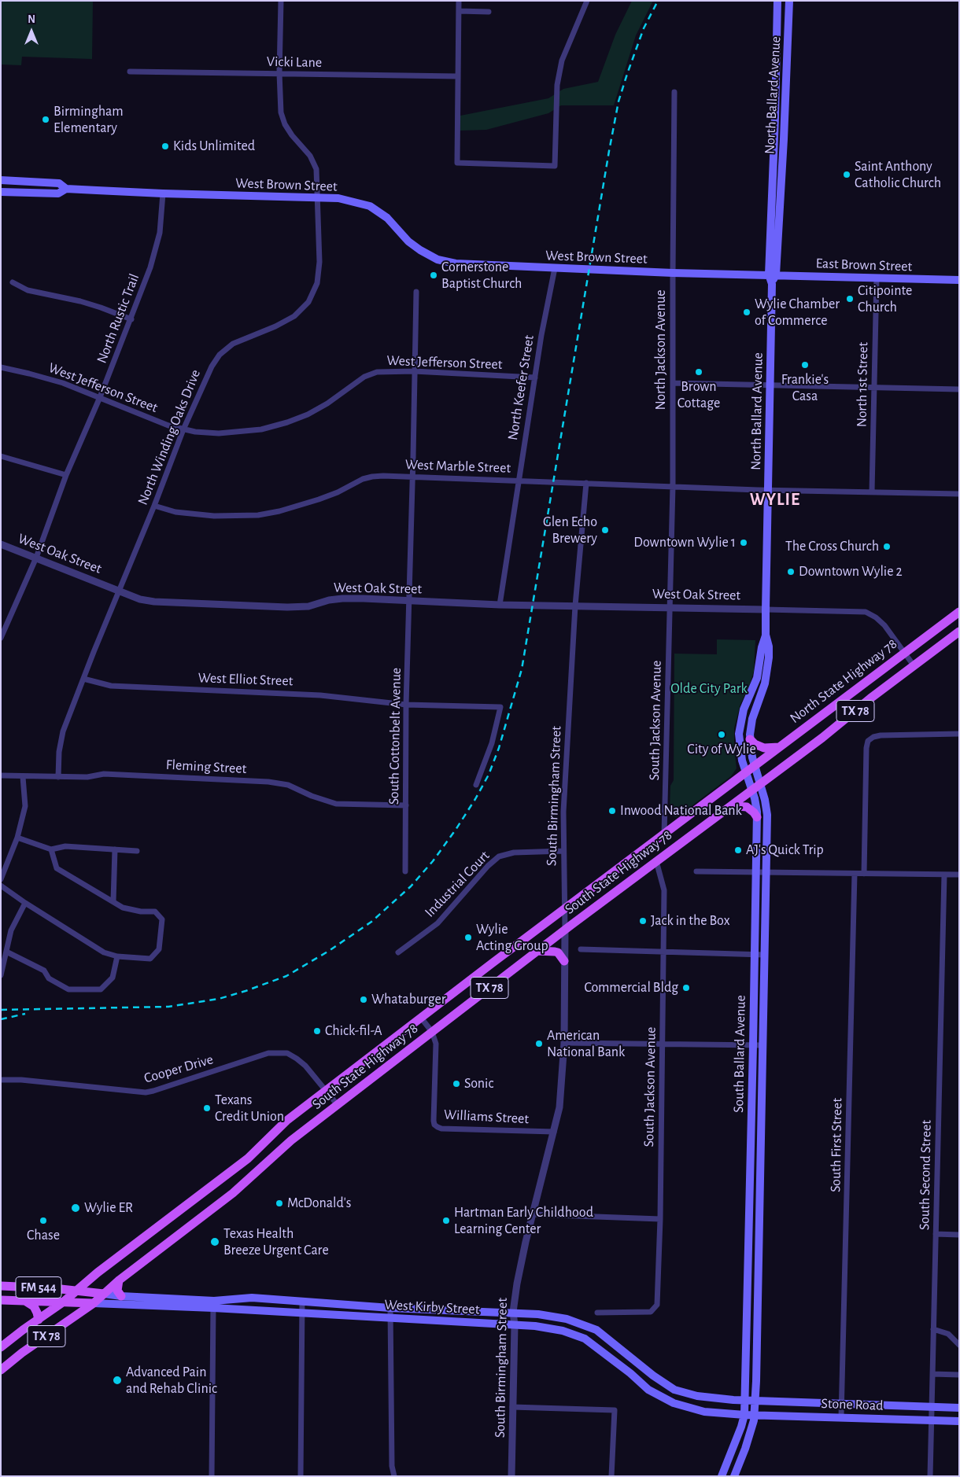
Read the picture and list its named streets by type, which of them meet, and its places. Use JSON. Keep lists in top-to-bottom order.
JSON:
{
  "streets": {
    "main road": [
      "North Ballard Avenue",
      "West Brown Street",
      "East Brown Street",
      "North State Highway 78",
      "TX 78",
      "South State Highway 78",
      "South Ballard Avenue",
      "FM 544",
      "West Kirby Street",
      "Stone Road"
    ],
    "street": [
      "Vicki Lane",
      "North Rustic Trail",
      "North Jackson Avenue",
      "West Jefferson Street",
      "North 1st Street",
      "North Keefer Street",
      "North Winding Oaks Drive",
      "West Marble Street",
      "West Oak Street",
      "West Elliot Street",
      "South Jackson Avenue",
      "South Cottonbelt Avenue",
      "Fleming Street",
      "South Birmingham Street",
      "Industrial Court",
      "Cooper Drive",
      "Williams Street",
      "South First Street",
      "South Second Street"
    ]
  },
  "crossings": [
    ["Vicki Lane", "North Winding Oaks Drive"],
    ["North Ballard Avenue", "West Brown Street"],
    ["North Ballard Avenue", "East Brown Street"],
    ["North Ballard Avenue", "West Marble Street"],
    ["North Ballard Avenue", "West Oak Street"],
    ["North Ballard Avenue", "South Ballard Avenue"],
    ["West Brown Street", "East Brown Street"],
    ["West Brown Street", "North Rustic Trail"],
    ["West Brown Street", "North Jackson Avenue"],
    ["West Brown Street", "North Keefer Street"],
    ["West Brown Street", "North Winding Oaks Drive"],
    ["East Brown Street", "North 1st Street"],
    ["North Rustic Trail", "West Jefferson Street"],
    ["North Rustic Trail", "West Oak Street"],
    ["North Jackson Avenue", "West Marble Street"],
    ["North Jackson Avenue", "West Oak Street"],
    ["North Jackson Avenue", "South Jackson Avenue"],
    ["West Jefferson Street", "North Keefer Street"],
    ["West Jefferson Street", "North Winding Oaks Drive"],
    ["West Jefferson Street", "South Cottonbelt Avenue"],
    ["North 1st Street", "West Marble Street"],
    ["North Keefer Street", "West Marble Street"],
    ["North Keefer Street", "West Oak Street"],
    ["North Winding Oaks Drive", "West Marble Street"],
    ["North Winding Oaks Drive", "West Oak Street"],
    ["North Winding Oaks Drive", "West Elliot Street"],
    ["North Winding Oaks Drive", "Fleming Street"],
    ["West Marble Street", "South Cottonbelt Avenue"],
    ["West Marble Street", "South Birmingham Street"],
    ["West Oak Street", "South Jackson Avenue"],
    ["West Oak Street", "South Cottonbelt Avenue"],
    ["West Oak Street", "South Birmingham Street"],
    ["West Oak Street", "South Ballard Avenue"],
    ["West Elliot Street", "South Cottonbelt Avenue"],
    ["North State Highway 78", "South State Highway 78"],
    ["North State Highway 78", "South Ballard Avenue"],
    ["TX 78", "South State Highway 78"],
    ["TX 78", "South Ballard Avenue"],
    ["South Jackson Avenue", "South State Highway 78"],
    ["South Cottonbelt Avenue", "Fleming Street"],
    ["South Birmingham Street", "South State Highway 78"],
    ["South Birmingham Street", "Industrial Court"],
    ["South Birmingham Street", "Williams Street"],
    ["South Birmingham Street", "West Kirby Street"],
    ["South State Highway 78", "South Ballard Avenue"],
    ["South State Highway 78", "Cooper Drive"],
    ["South State Highway 78", "Williams Street"],
    ["South State Highway 78", "FM 544"],
    ["South State Highway 78", "West Kirby Street"],
    ["South Ballard Avenue", "West Kirby Street"],
    ["South Ballard Avenue", "Stone Road"],
    ["South First Street", "Stone Road"],
    ["South Second Street", "Stone Road"],
    ["FM 544", "West Kirby Street"],
    ["West Kirby Street", "Stone Road"]
  ],
  "districts": ["WYLIE"],
  "parks": ["Olde City Park"],
  "places": [
    "Birmingham Elementary",
    "Kids Unlimited",
    "Saint Anthony Catholic Church",
    "Cornerstone Baptist Church",
    "Citipointe Church",
    "Wylie Chamber of Commerce",
    "Frankie's Casa",
    "Brown Cottage",
    "Glen Echo Brewery",
    "Downtown Wylie 1",
    "The Cross Church",
    "Downtown Wylie 2",
    "City of Wylie",
    "Inwood National Bank",
    "AJ's Quick Trip",
    "Jack in the Box",
    "Wylie Acting Group",
    "Commercial Bldg",
    "Whataburger",
    "Chick-fil-A",
    "American National Bank",
    "Sonic",
    "Texans Credit Union",
    "McDonald's",
    "Wylie ER",
    "Chase",
    "Hartman Early Childhood Learning Center",
    "Texas Health Breeze Urgent Care",
    "Advanced Pain and Rehab Clinic"
  ],
  "north": "top"
}
